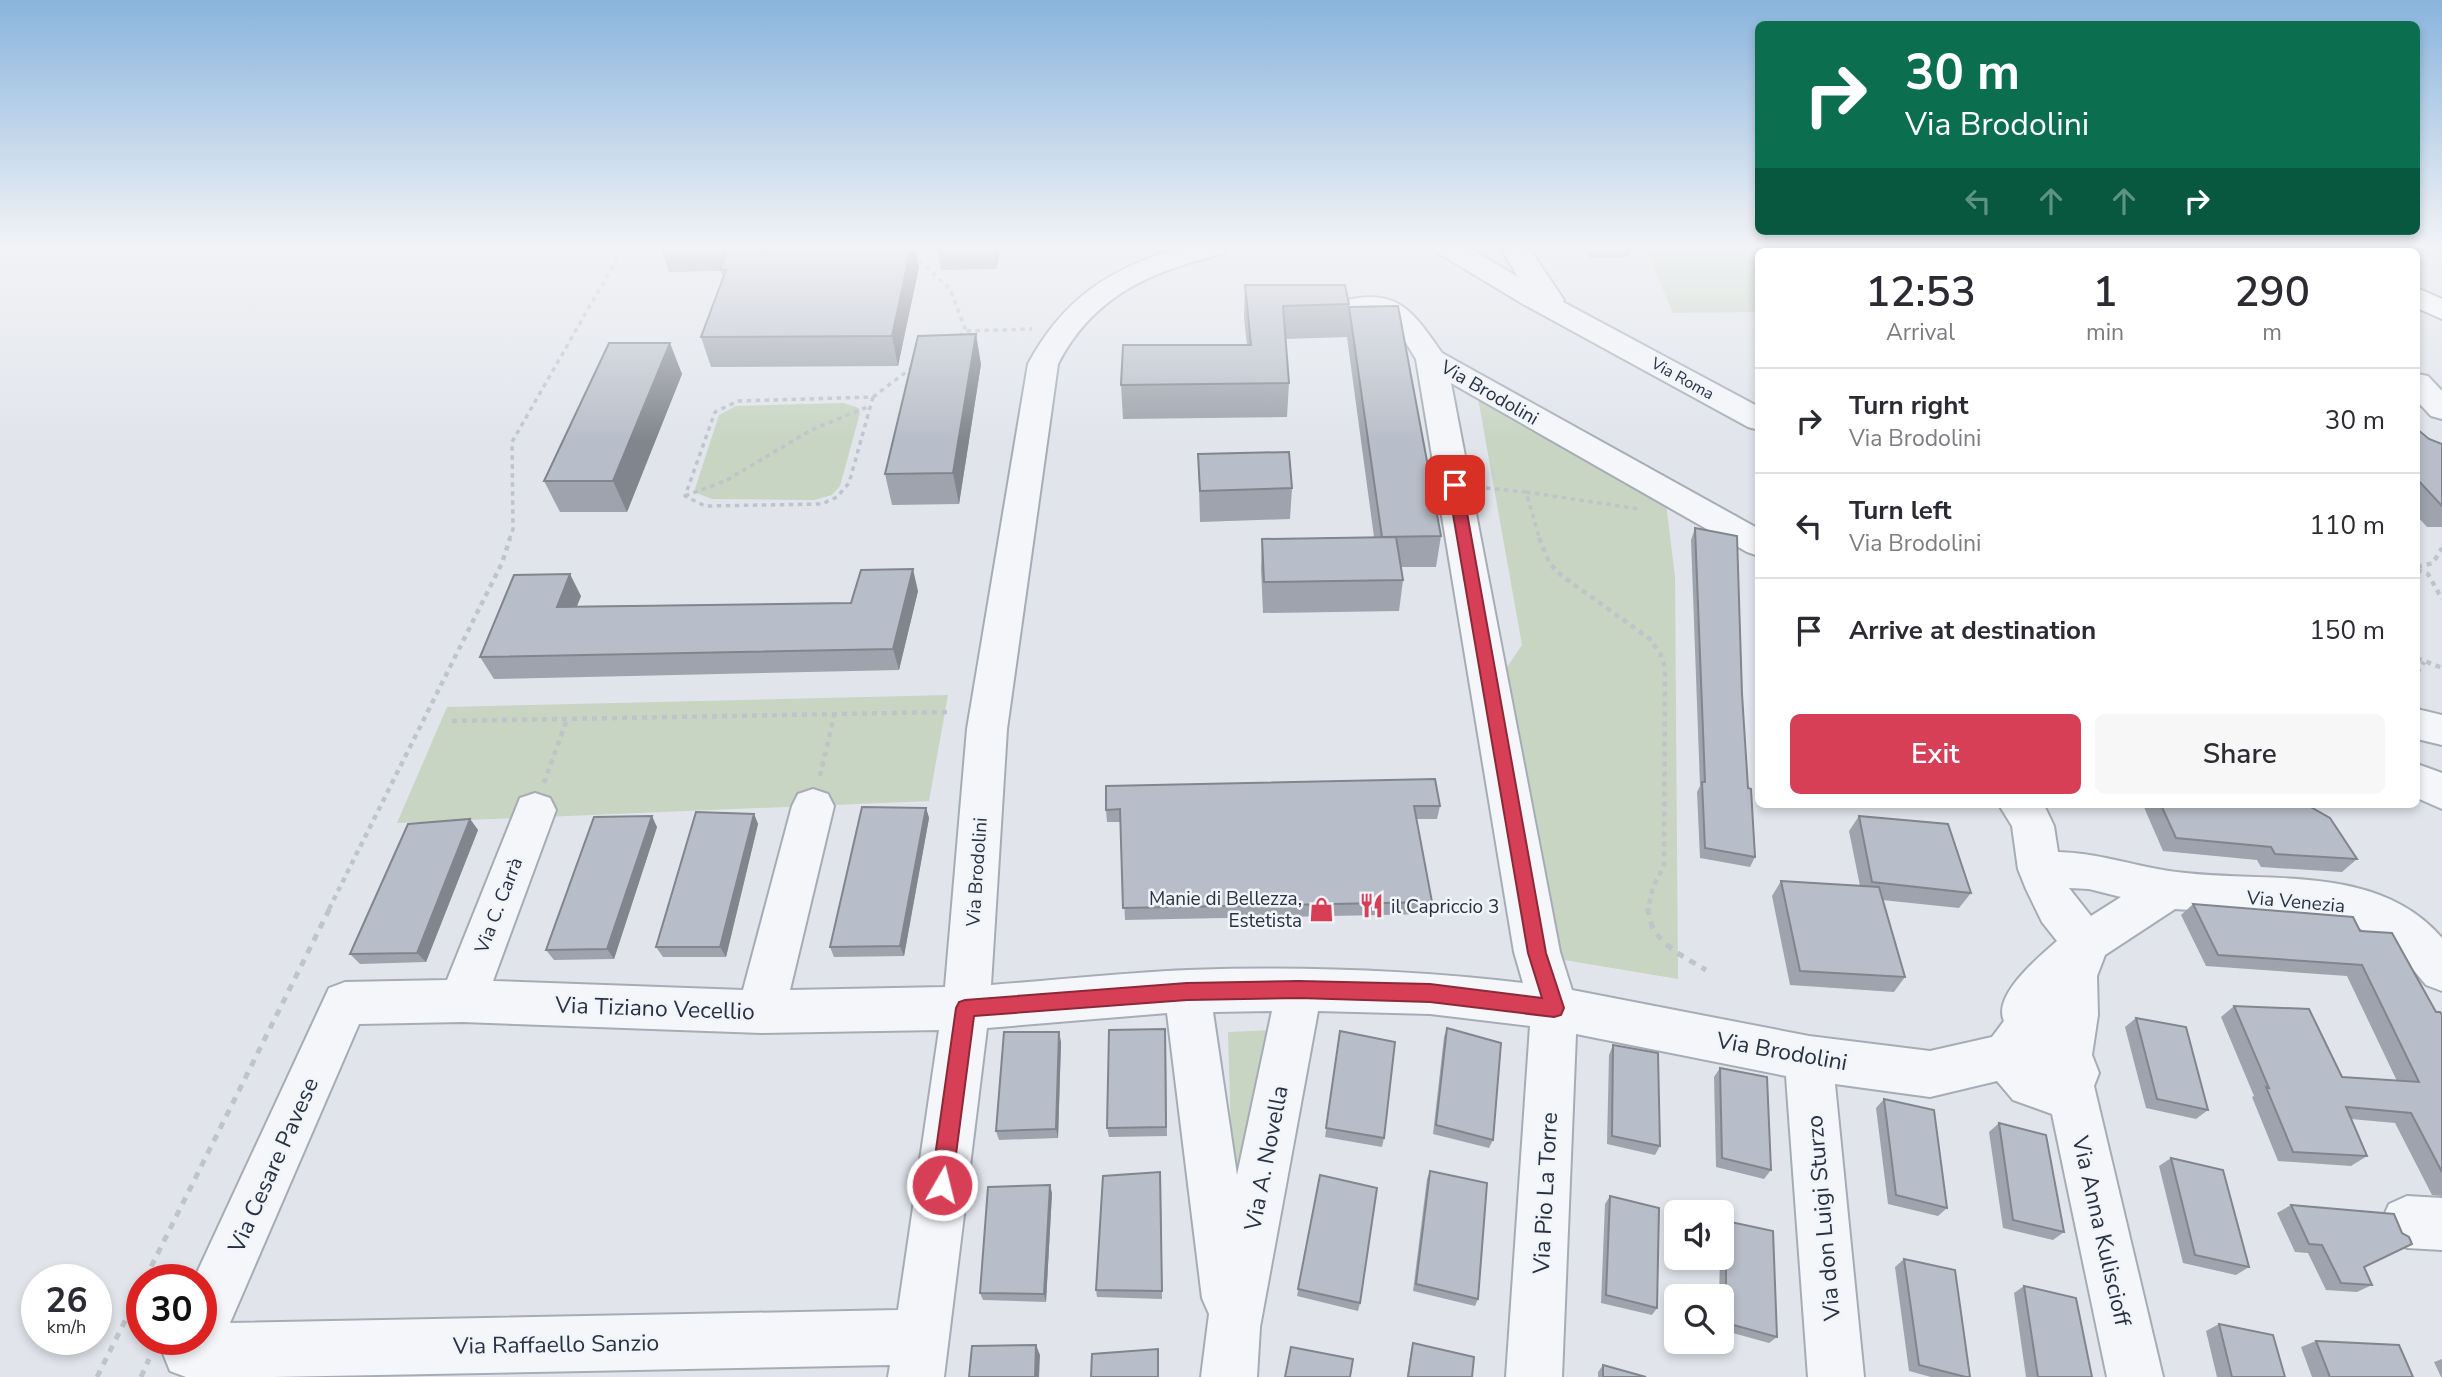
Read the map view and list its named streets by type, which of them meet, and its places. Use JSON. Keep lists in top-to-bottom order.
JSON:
{
  "streets": {
    "street": [
      "Via Roma",
      "Via Brodolini",
      "Via Venezia",
      "Via C. Carrà",
      "Via Tiziano Vecellio",
      "Via A. Novella",
      "Via Cesare Pavese",
      "Via Pio La Torre",
      "Via don Luigi Sturzo",
      "Via Anna Kuliscioff",
      "Via Raffaello Sanzio"
    ]
  },
  "crossings": [
    ["Via Brodolini", "Via Tiziano Vecellio"],
    ["Via Brodolini", "Via A. Novella"],
    ["Via Brodolini", "Via Pio La Torre"],
    ["Via Brodolini", "Via don Luigi Sturzo"],
    ["Via Brodolini", "Via Anna Kuliscioff"],
    ["Via C. Carrà", "Via Tiziano Vecellio"],
    ["Via Tiziano Vecellio", "Via Cesare Pavese"]
  ],
  "places": {
    "restaurant": ["il Capriccio 3"],
    "shop": ["Manie di Bellezza, Estetista"]
  },
  "page": {
    "turn": ["30 m", "Via Brodolini"],
    "eta": [
      "12:53",
      "Arrival",
      "1",
      "min",
      "290",
      "m"
    ],
    "list": [
      {
        "name": "Turn right",
        "note": "Via Brodolini",
        "value": "30 m"
      },
      {
        "name": "Turn left",
        "note": "Via Brodolini",
        "value": "110 m"
      },
      {
        "name": "Arrive at destination",
        "value": "150 m"
      }
    ],
    "buttons": ["Exit", "Share"],
    "speed": "26 km/h",
    "limit": "30"
  }
}
